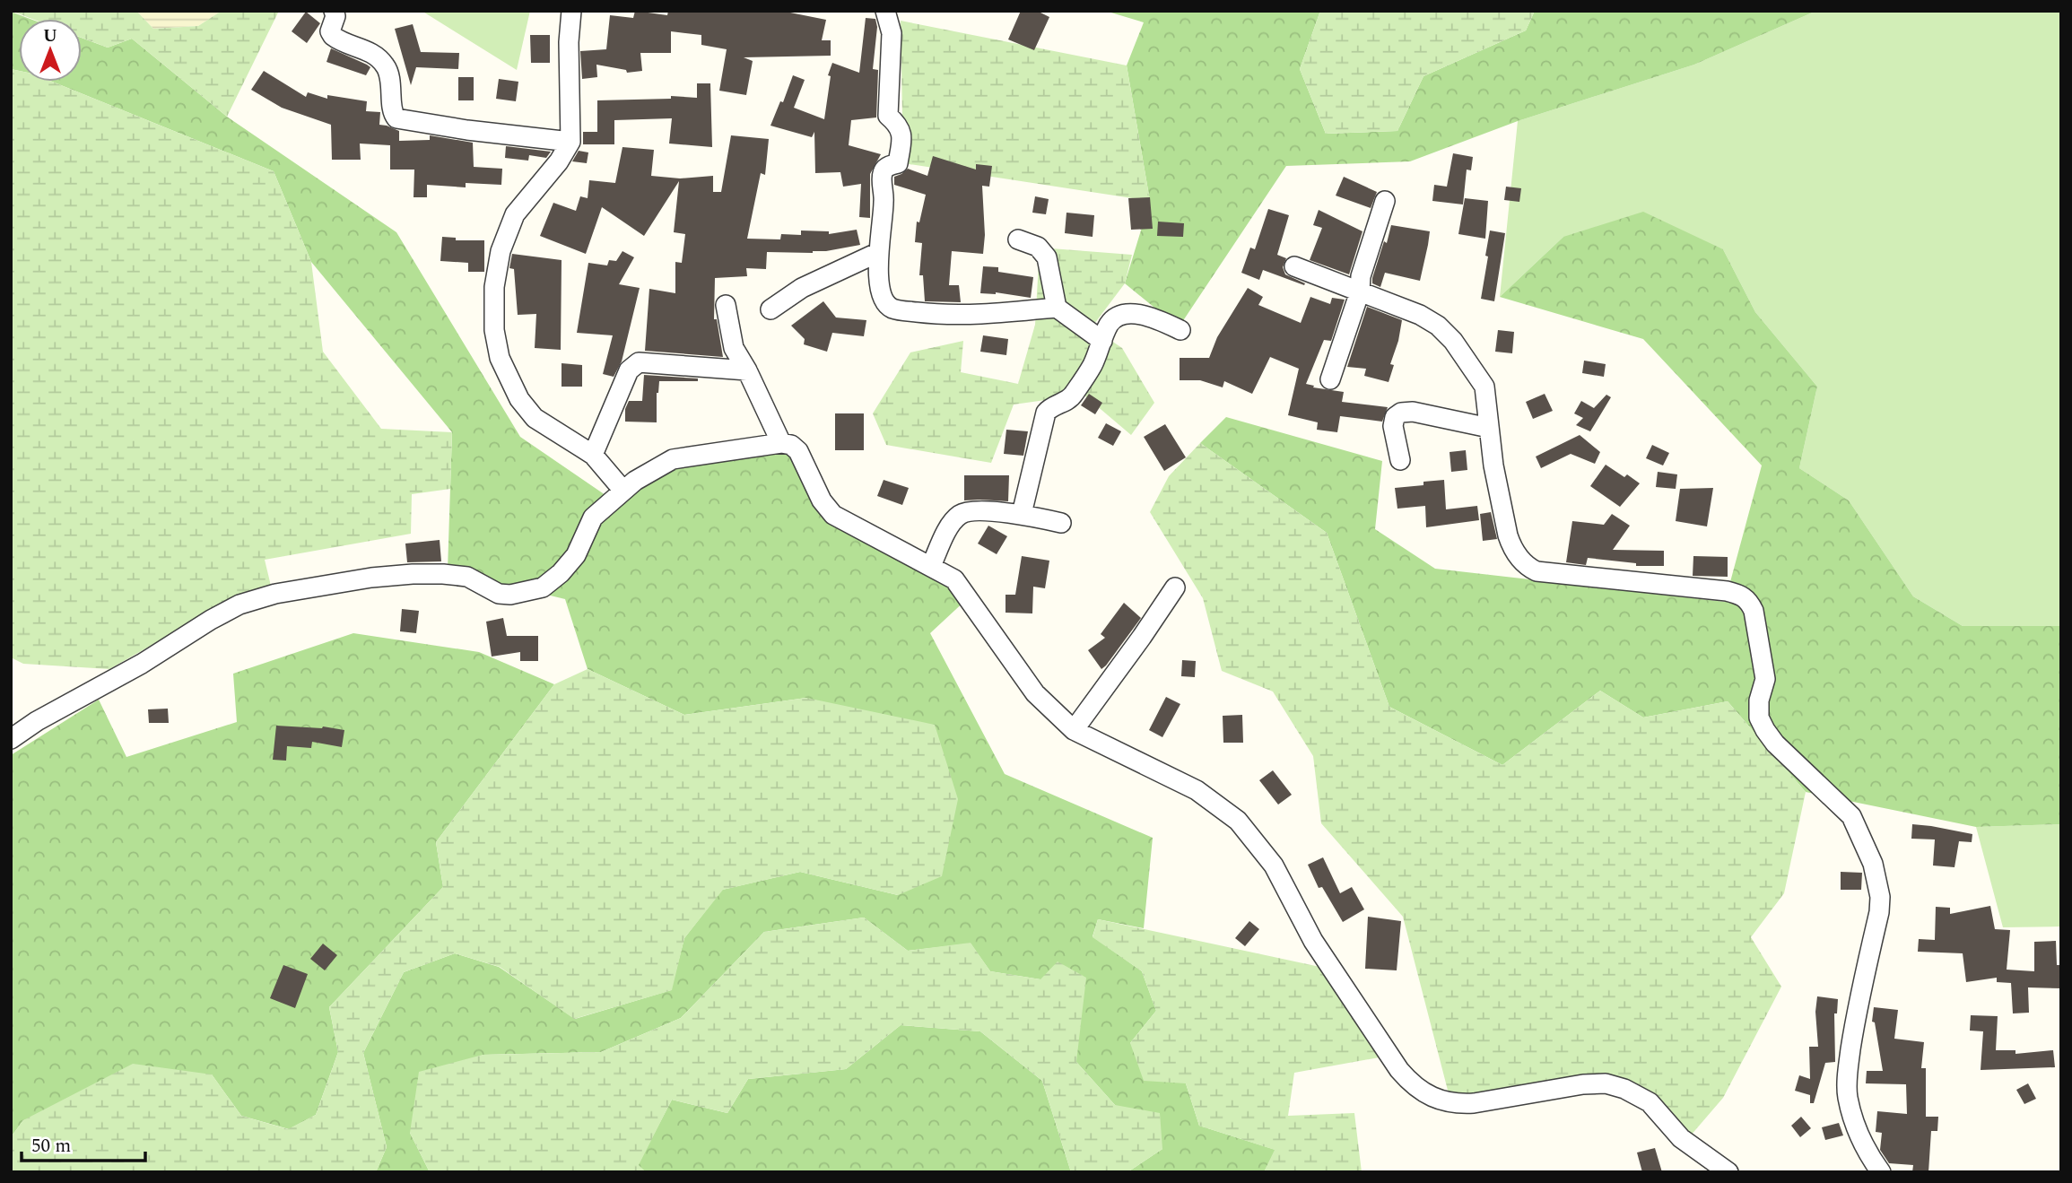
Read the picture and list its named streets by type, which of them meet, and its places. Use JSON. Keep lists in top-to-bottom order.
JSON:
{
  "scale_bar": "50 m",
  "north": "top"
}
